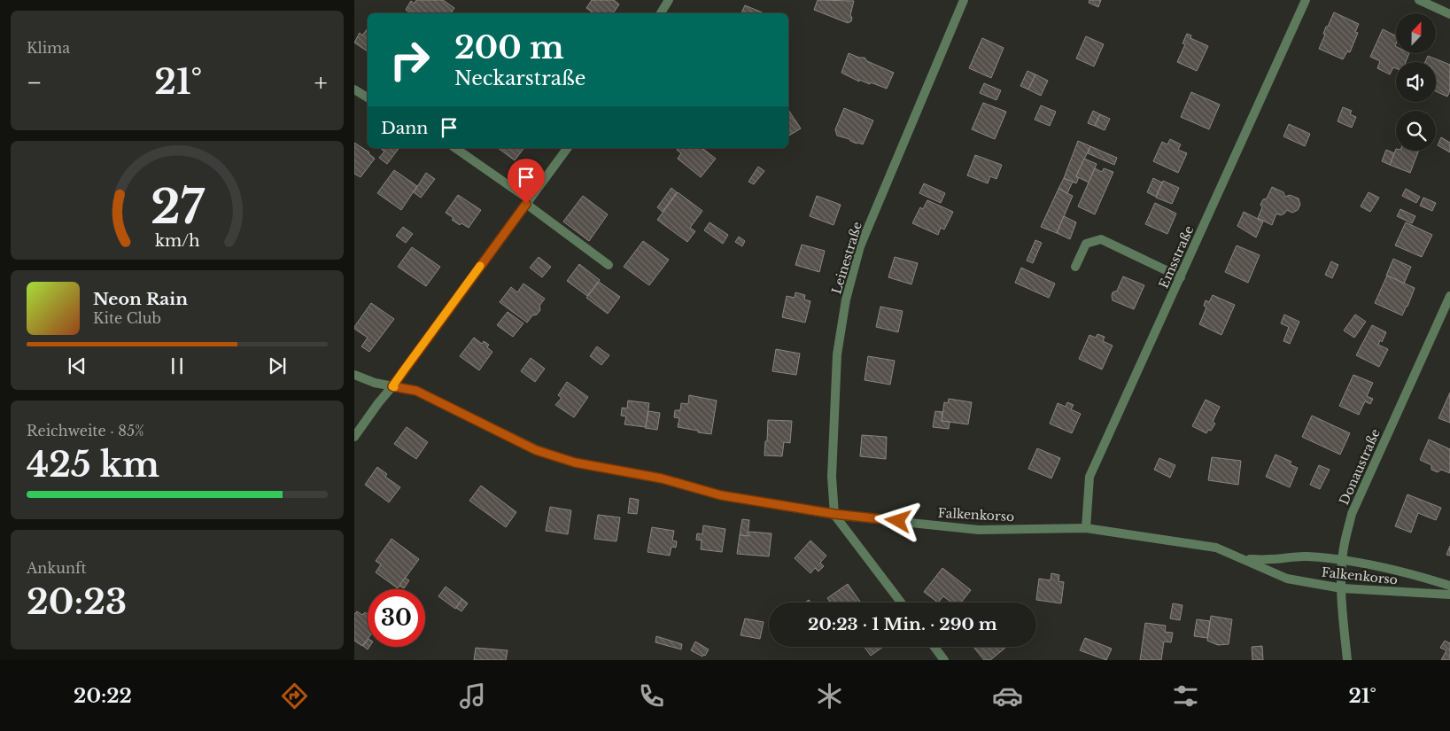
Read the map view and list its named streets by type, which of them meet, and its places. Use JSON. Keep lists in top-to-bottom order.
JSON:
{
  "streets": {
    "street": [
      "Emsstraße",
      "Leinestraße",
      "Donaustraße",
      "Falkenkorso"
    ]
  },
  "crossings": [
    ["Emsstraße", "Falkenkorso"],
    ["Leinestraße", "Falkenkorso"],
    ["Donaustraße", "Falkenkorso"]
  ],
  "north": "top",
  "page": {
    "tile": [
      "Klima",
      ["Reichweite · 85%", "425 km"],
      ["Ankunft", "20:23"]
    ],
    "turn": ["200 m", "Neckarstraße"],
    "heat": ["−", "21°", "+"],
    "then": "Dann",
    "song": ["Neon Rain", "Kite Club"],
    "limit": "30",
    "trip": "20:23 · 1 Min. · 290 m",
    "tabs": ["20:22", "21°"],
    "gauge": ["27", "km/h"]
  }
}
